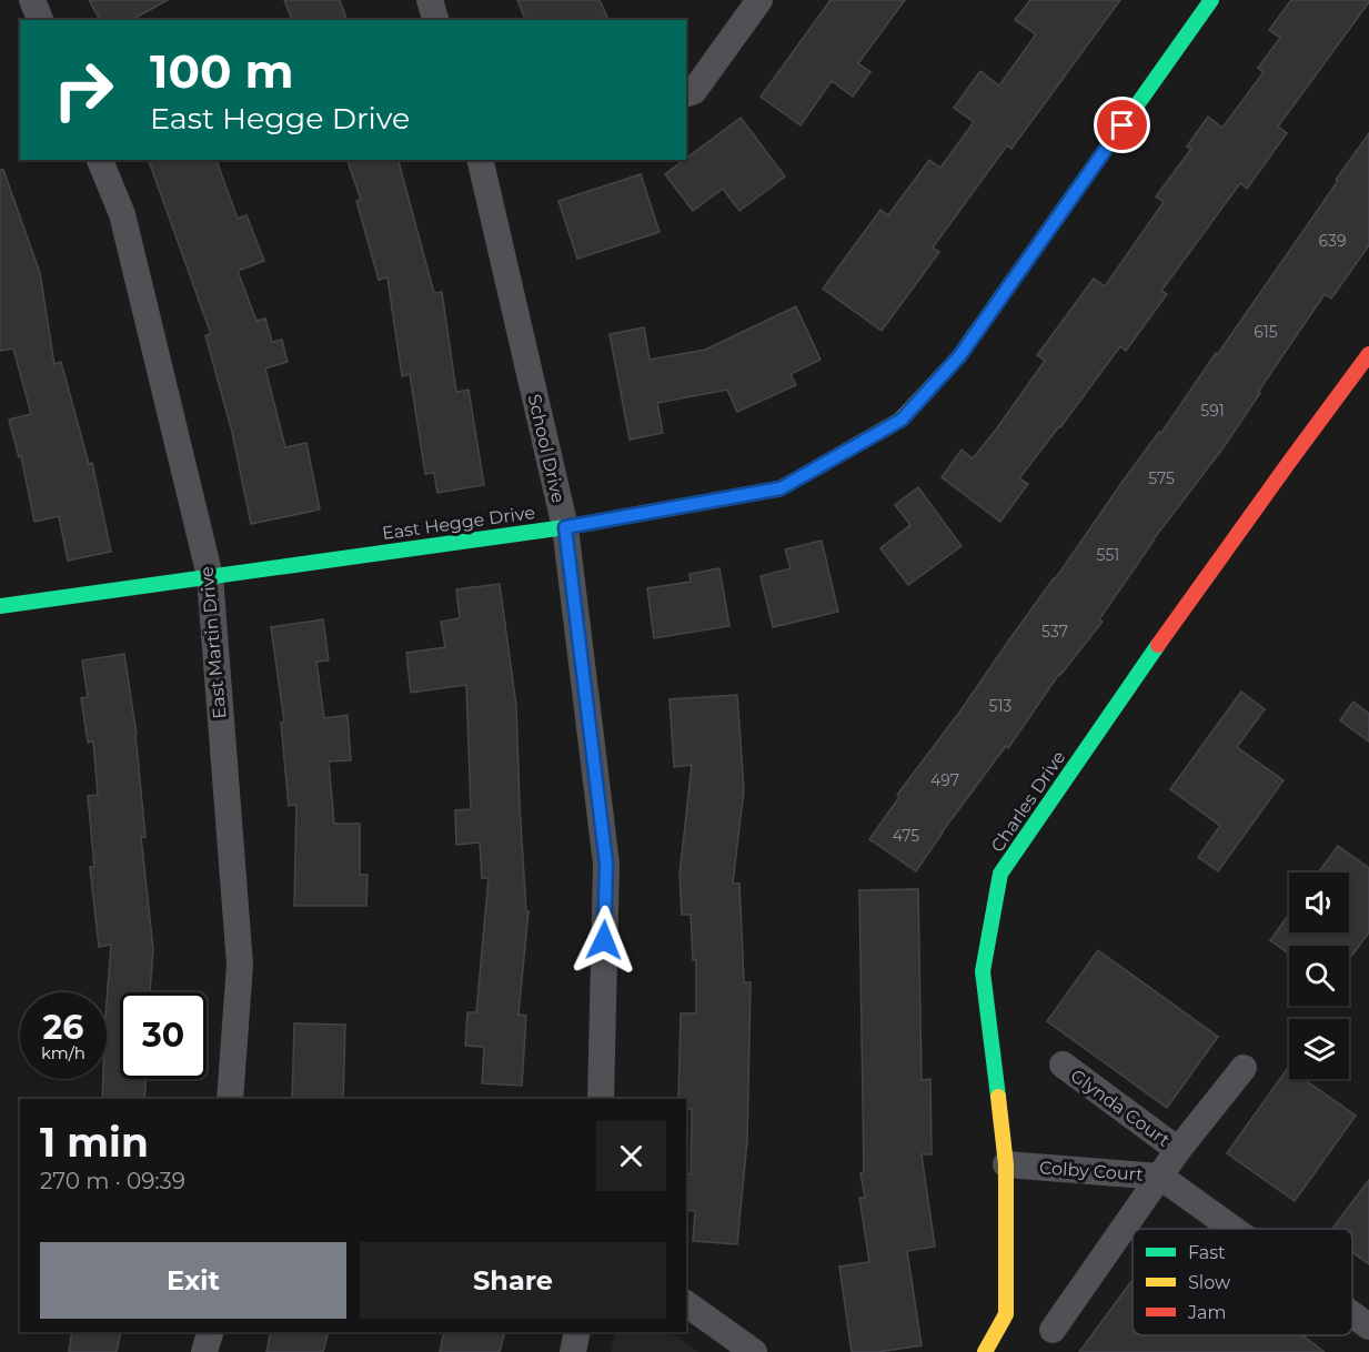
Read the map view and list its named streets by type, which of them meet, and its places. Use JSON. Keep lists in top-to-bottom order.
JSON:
{
  "streets": {
    "street": [
      "School Drive",
      "East Hegge Drive",
      "East Martin Drive",
      "Charles Drive",
      "Glynda Court",
      "Colby Court"
    ]
  },
  "crossings": [
    ["School Drive", "East Hegge Drive"],
    ["East Hegge Drive", "East Martin Drive"],
    ["Charles Drive", "Colby Court"]
  ],
  "house_numbers": [
    "639",
    "615",
    "591",
    "575",
    "551",
    "537",
    "513",
    "497",
    "475"
  ],
  "legend": ["Fast", "Slow", "Jam"],
  "page": {
    "turn": ["100 m", "East Hegge Drive"],
    "speed": "26 km/h",
    "limit": "30",
    "heading": ["1 min", "270 m · 09:39"],
    "buttons": ["Exit", "Share"]
  }
}
